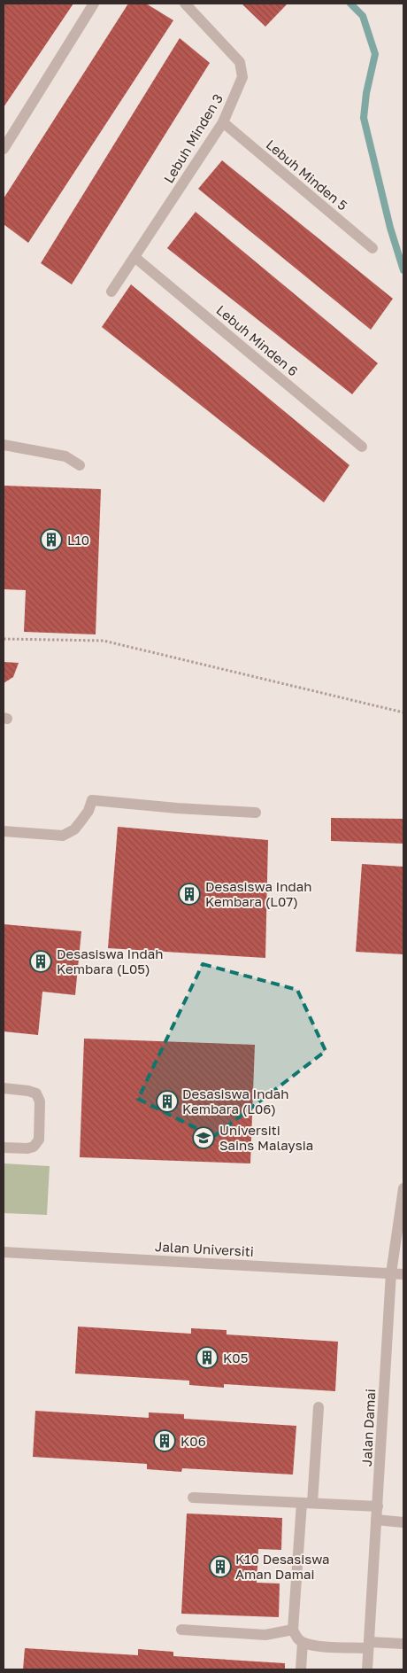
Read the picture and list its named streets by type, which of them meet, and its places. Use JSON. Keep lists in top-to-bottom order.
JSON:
{
  "streets": {
    "street": [
      "Lebuh Minden 3",
      "Lebuh Minden 5",
      "Lebuh Minden 6",
      "Jalan Universiti",
      "Jalan Damai"
    ]
  },
  "crossings": [
    ["Lebuh Minden 3", "Lebuh Minden 5"],
    ["Lebuh Minden 3", "Lebuh Minden 6"],
    ["Jalan Universiti", "Jalan Damai"]
  ],
  "places": {
    "building": [
      "L10",
      "Desasiswa Indah Kembara (L07)",
      "Desasiswa Indah Kembara (L05)",
      "Desasiswa Indah Kembara (L06)",
      "K05",
      "K06",
      "K10 Desasiswa Aman Damai"
    ],
    "school or university": ["Universiti Sains Malaysia"]
  }
}
